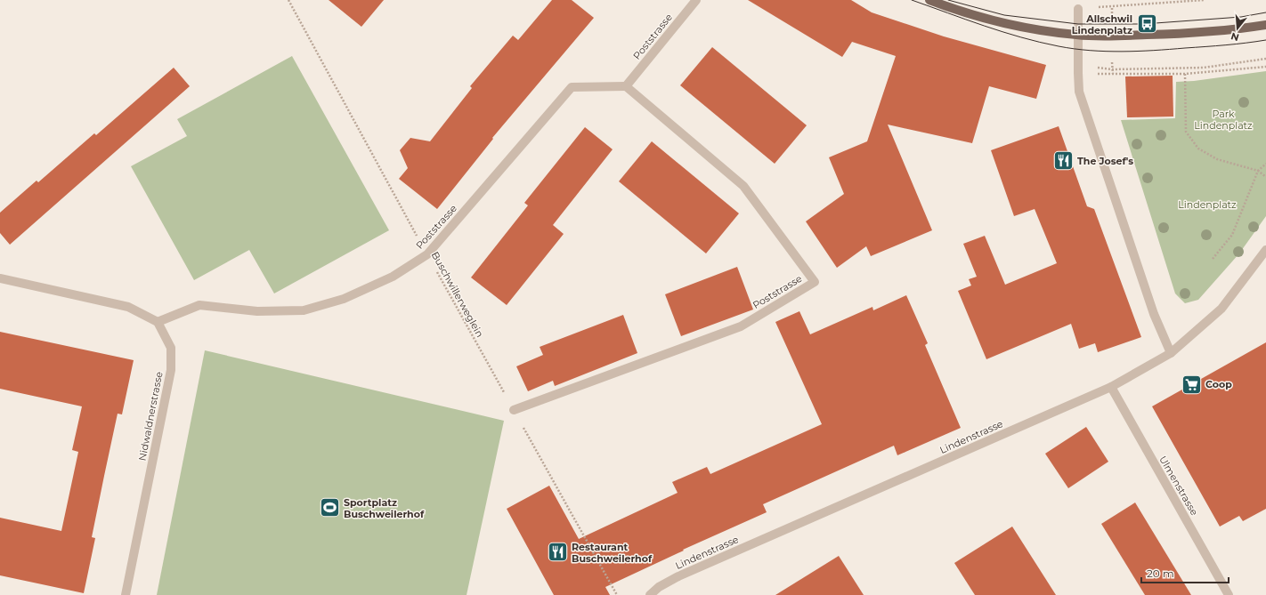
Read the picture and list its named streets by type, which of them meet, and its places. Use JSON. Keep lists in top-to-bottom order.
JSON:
{
  "streets": {
    "street": [
      "Poststrasse",
      "Nidwaldnerstrasse",
      "Lindenstrasse",
      "Ulmenstrasse"
    ],
    "path": ["Buschwillerweglein"]
  },
  "crossings": [
    ["Poststrasse", "Buschwillerweglein"],
    ["Poststrasse", "Nidwaldnerstrasse"],
    ["Lindenstrasse", "Ulmenstrasse"]
  ],
  "parks": ["Park Lindenplatz", "Lindenplatz"],
  "places": {
    "bus stop": ["Allschwil Lindenplatz"],
    "restaurant": ["The Josef's", "Restaurant Buschweilerhof"],
    "supermarket": ["Coop"],
    "sports": ["Sportplatz Buschweilerhof"]
  },
  "scale_bar": "20 m",
  "north": "bottom"
}
